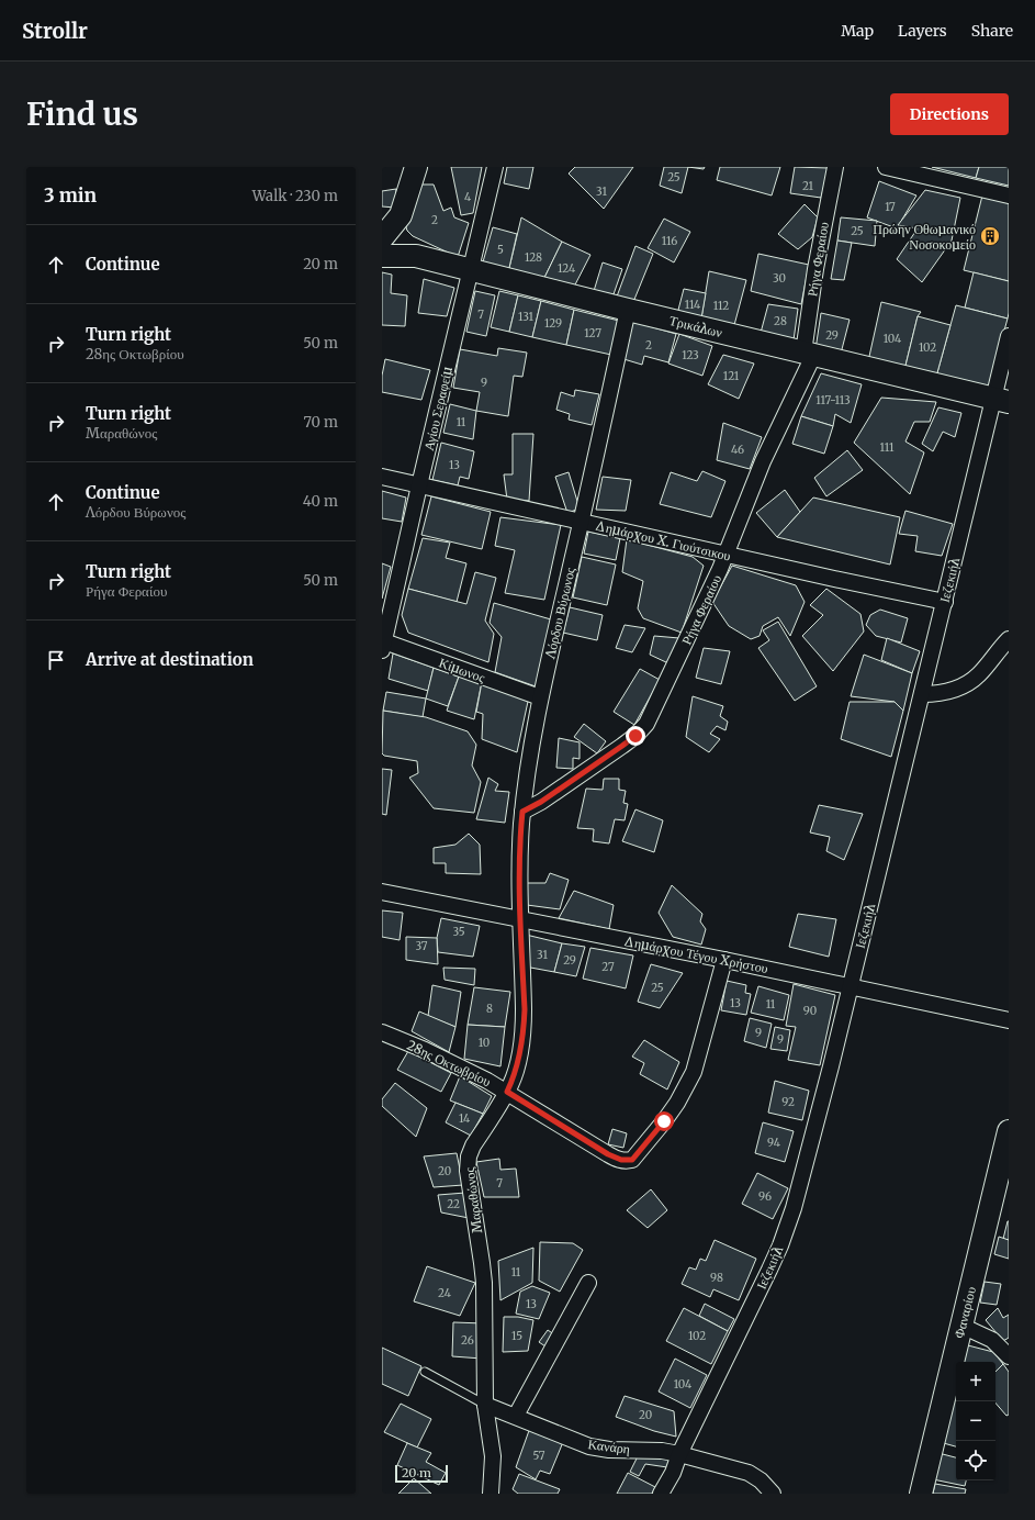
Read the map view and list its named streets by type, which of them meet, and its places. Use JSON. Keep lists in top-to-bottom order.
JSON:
{
  "streets": {
    "main road": ["Τρικάλων", "Φαναρίου"],
    "street": [
      "Ρήγα Φεραίου",
      "Αγίου Σεραφείμ",
      "Δημάρχου Χ. Γιούτσικου",
      "Ιεζεκιήλ",
      "Λόρδου Βύρωνος",
      "Κίμωνος",
      "Δημάρχου Τέγου Χρήστου",
      "28ης Οκτωβρίου",
      "Μαραθώνος",
      "Κανάρη"
    ]
  },
  "crossings": [
    ["Ρήγα Φεραίου", "Τρικάλων"],
    ["Ρήγα Φεραίου", "Δημάρχου Χ. Γιούτσικου"],
    ["Ρήγα Φεραίου", "Λόρδου Βύρωνος"],
    ["Τρικάλων", "Αγίου Σεραφείμ"],
    ["Τρικάλων", "Ιεζεκιήλ"],
    ["Τρικάλων", "Λόρδου Βύρωνος"],
    ["Αγίου Σεραφείμ", "Δημάρχου Χ. Γιούτσικου"],
    ["Αγίου Σεραφείμ", "Κίμωνος"],
    ["Δημάρχου Χ. Γιούτσικου", "Ιεζεκιήλ"],
    ["Δημάρχου Χ. Γιούτσικου", "Λόρδου Βύρωνος"],
    ["Ιεζεκιήλ", "Δημάρχου Τέγου Χρήστου"],
    ["Ιεζεκιήλ", "Κανάρη"],
    ["Λόρδου Βύρωνος", "Κίμωνος"],
    ["Λόρδου Βύρωνος", "Δημάρχου Τέγου Χρήστου"],
    ["Λόρδου Βύρωνος", "Μαραθώνος"],
    ["Δημάρχου Τέγου Χρήστου", "28ης Οκτωβρίου"],
    ["Δημάρχου Τέγου Χρήστου", "Μαραθώνος"],
    ["28ης Οκτωβρίου", "Μαραθώνος"],
    ["Μαραθώνος", "Κανάρη"]
  ],
  "places": {
    "building": ["Πρώην Οθωμανικό Νοσοκομείο"]
  },
  "house_numbers": [
    "25",
    "21",
    "31",
    "4",
    "17",
    "2",
    "25",
    "116",
    "5",
    "128",
    "124",
    "30",
    "114",
    "112",
    "7",
    "131",
    "28",
    "129",
    "127",
    "29",
    "104",
    "2",
    "102",
    "123",
    "121",
    "9",
    "117-113",
    "11",
    "111",
    "46",
    "13",
    "35",
    "37",
    "31",
    "29",
    "27",
    "25",
    "13",
    "11",
    "8",
    "90",
    "9",
    "9",
    "10",
    "92",
    "14",
    "94",
    "20",
    "7",
    "96",
    "22",
    "11",
    "98",
    "24",
    "13",
    "15",
    "102",
    "26",
    "104",
    "20",
    "57"
  ],
  "scale_bar": "20 m",
  "page": {
    "header": "Strollr",
    "nav": ["Map", "Layers", "Share"],
    "buttons": "Directions",
    "title": "Find us",
    "heading": ["3 min", "Walk · 230 m"],
    "list": [
      ["Continue", "20 m"],
      ["Turn right", "28ης Οκτωβρίου", "50 m"],
      ["Turn right", "Μαραθώνος", "70 m"],
      ["Continue", "Λόρδου Βύρωνος", "40 m"],
      ["Turn right", "Ρήγα Φεραίου", "50 m"],
      "Arrive at destination"
    ],
    "map_buttons": ["+", "−"],
    "scale": "20 m"
  }
}
